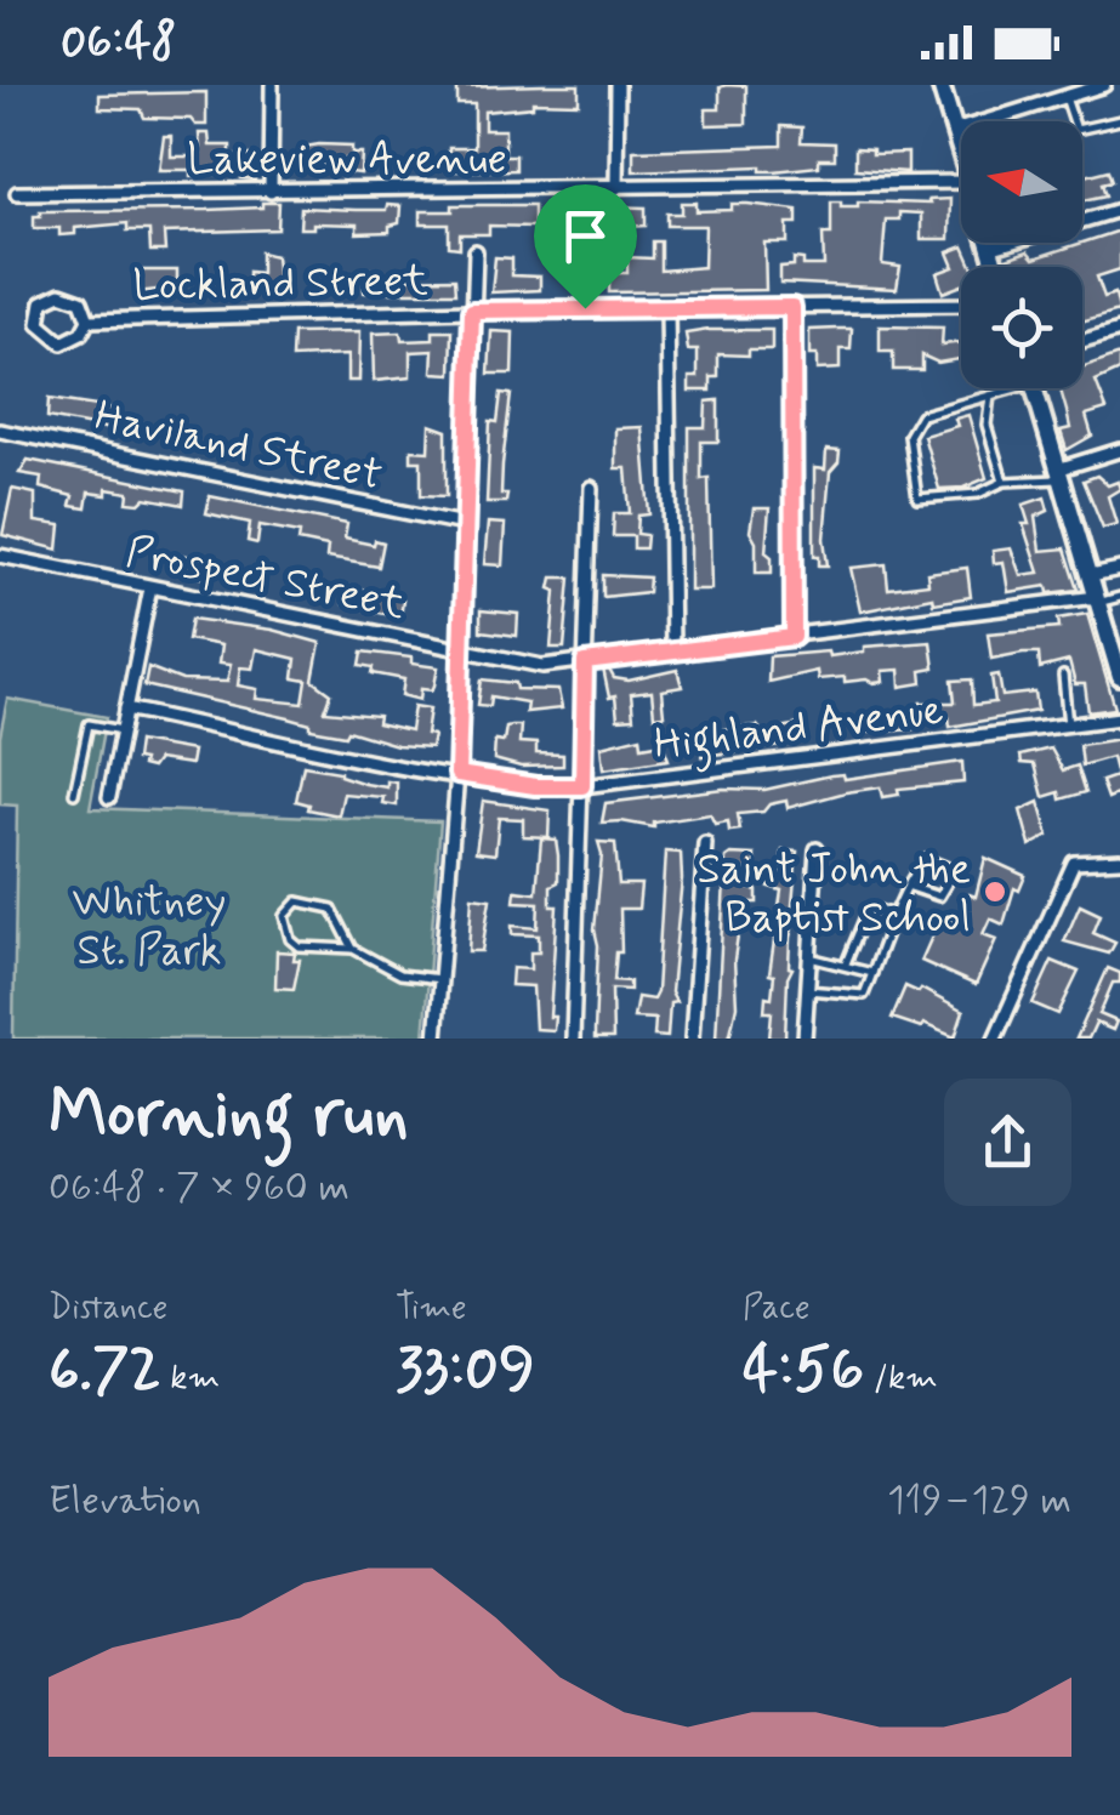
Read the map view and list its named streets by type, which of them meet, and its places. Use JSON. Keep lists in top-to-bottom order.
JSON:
{
  "streets": {
    "street": [
      "Lakeview Avenue",
      "Lockland Street",
      "Haviland Street",
      "Prospect Street",
      "Highland Avenue"
    ]
  },
  "parks": ["Whitney St. Park"],
  "places": ["Saint John the Baptist School"],
  "north": "left",
  "page": {
    "status": "06:48",
    "heading": ["Morning run", "06:48 · 7 × 960 m"],
    "stats": [
      ["Distance", "6.72 km"],
      ["Time", "33:09"],
      ["Pace", "4:56 /km"]
    ],
    "chart": ["Elevation", "119–129 m"]
  }
}
